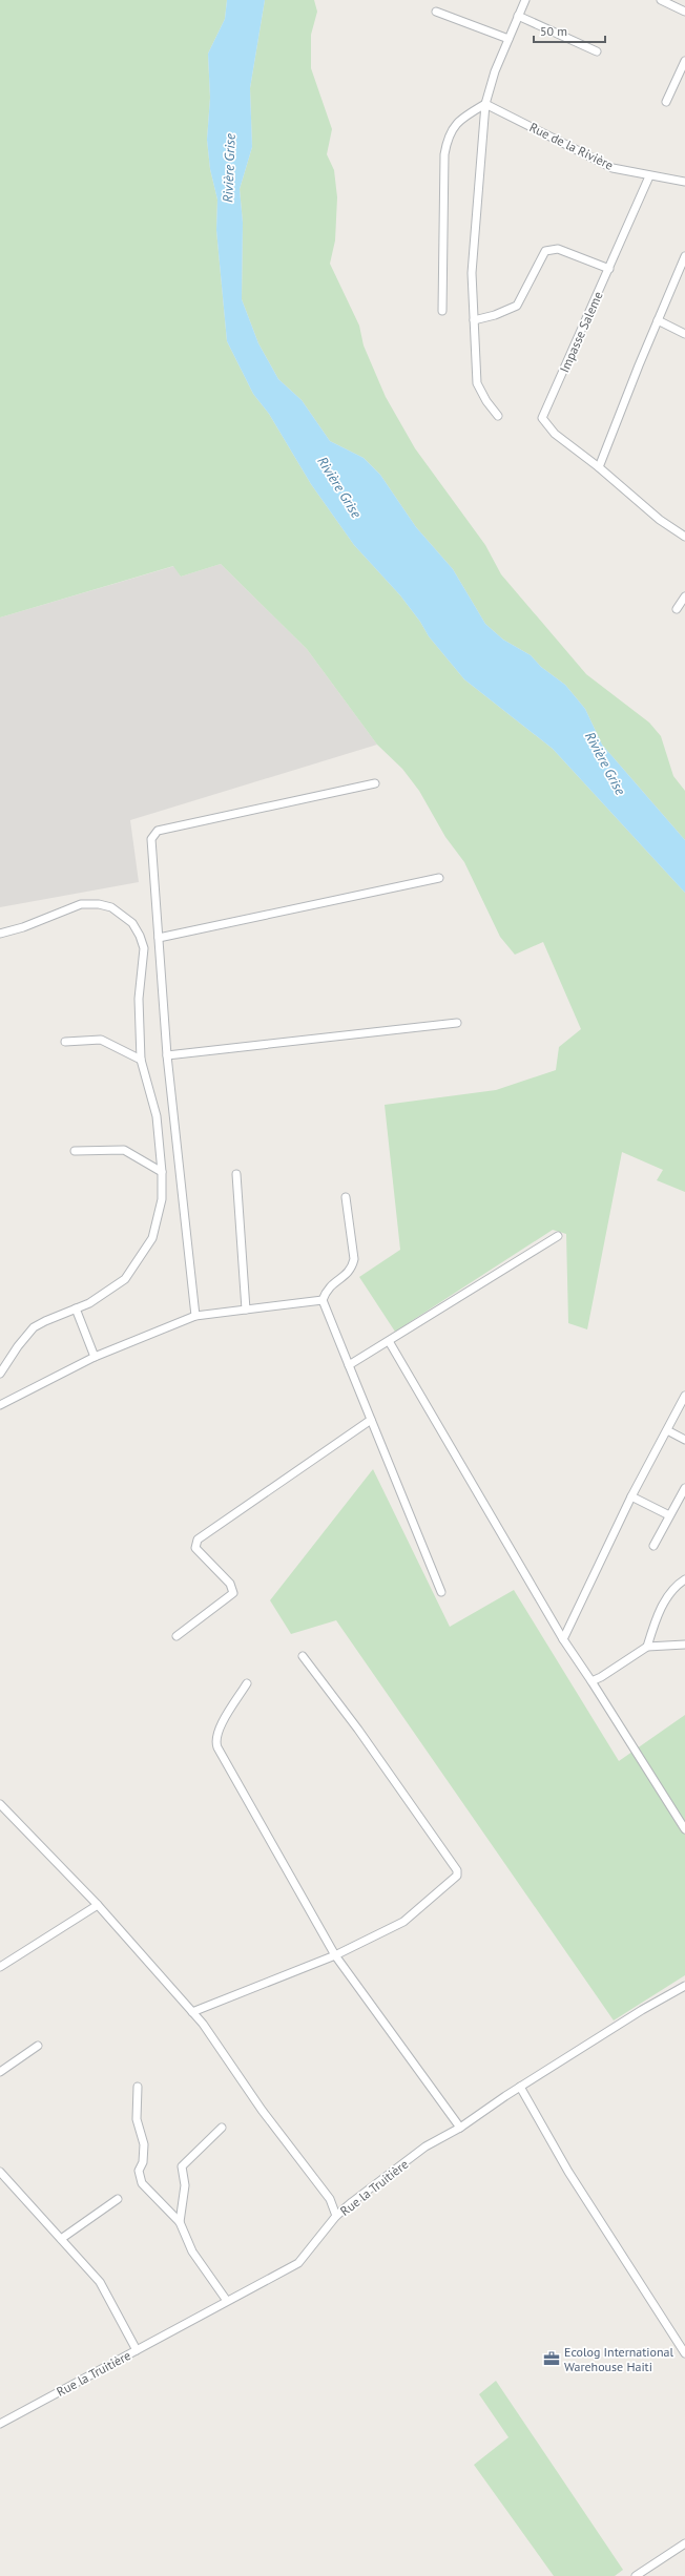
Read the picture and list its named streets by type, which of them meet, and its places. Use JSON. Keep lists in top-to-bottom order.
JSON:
{
  "streets": {
    "street": ["Rue de la Rivière", "Impasse Saleme", "Rue la Truitière"]
  },
  "crossings": [
    ["Rue de la Rivière", "Impasse Saleme"]
  ],
  "water": ["Rivière Grise"],
  "places": {
    "office": ["Ecolog International Warehouse Haiti"]
  },
  "scale_bar": "50 m"
}
